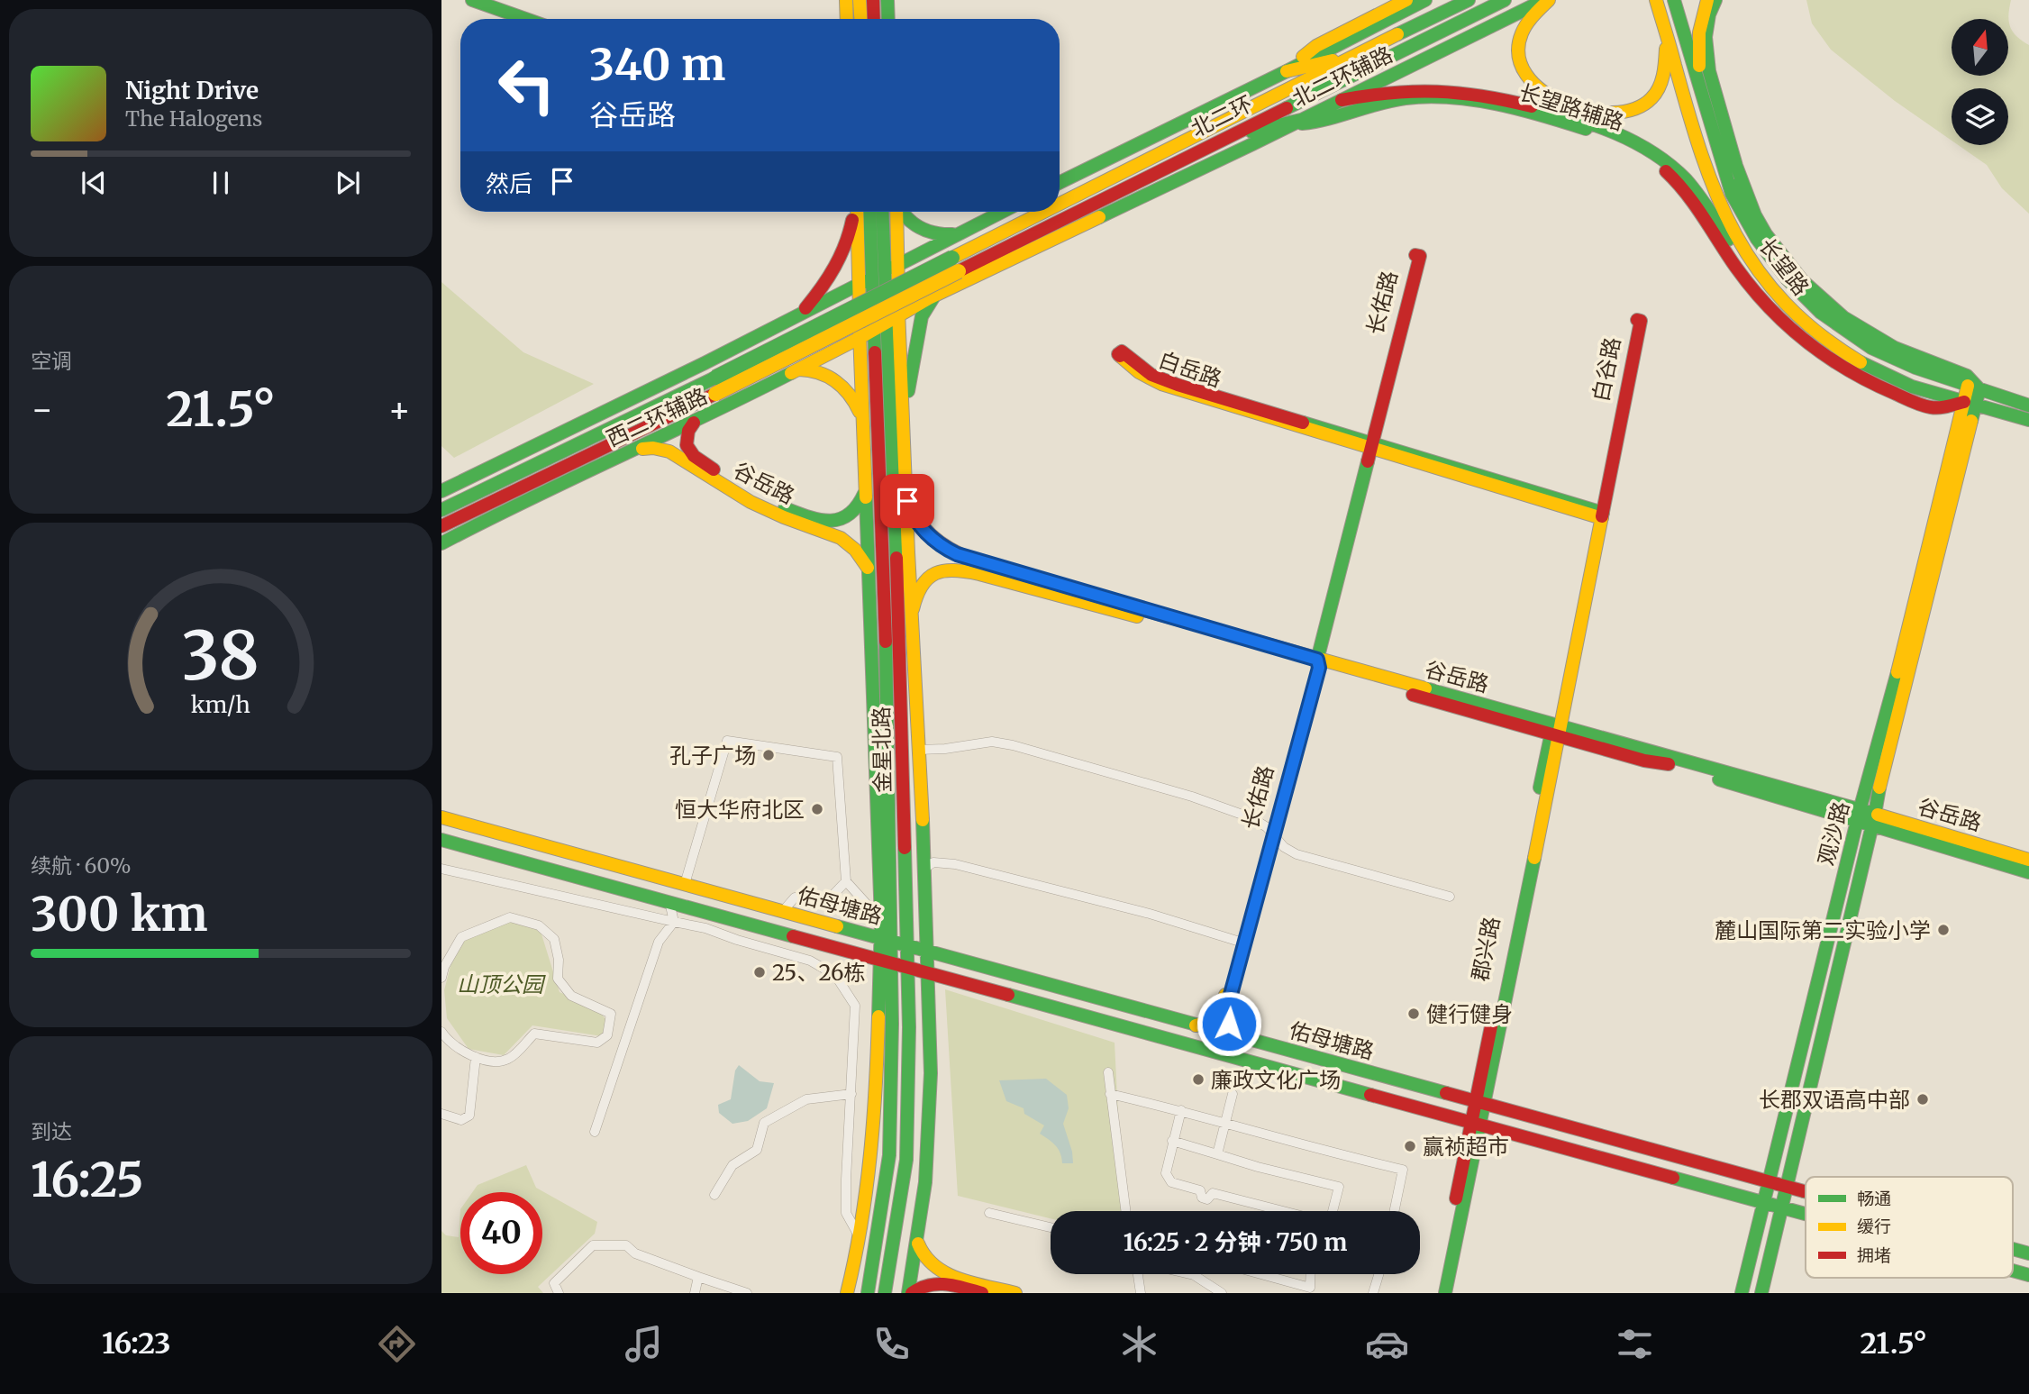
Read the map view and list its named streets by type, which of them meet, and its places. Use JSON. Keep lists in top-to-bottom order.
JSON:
{
  "streets": {
    "main road": [
      "北二环辅路",
      "长望路辅路",
      "北二环",
      "长望路",
      "长佑路",
      "白岳路",
      "白谷路",
      "西二环辅路",
      "谷岳路",
      "金星北路",
      "观沙路",
      "佑母塘路",
      "郡兴路"
    ]
  },
  "crossings": [
    ["北二环辅路", "长望路辅路"],
    ["北二环辅路", "西二环辅路"],
    ["北二环辅路", "金星北路"],
    ["长望路辅路", "长望路"],
    ["长望路辅路", "观沙路"],
    ["长望路", "观沙路"],
    ["长佑路", "白岳路"],
    ["长佑路", "谷岳路"],
    ["长佑路", "佑母塘路"],
    ["白岳路", "白谷路"],
    ["白谷路", "谷岳路"],
    ["白谷路", "郡兴路"],
    ["西二环辅路", "谷岳路"],
    ["西二环辅路", "金星北路"],
    ["谷岳路", "观沙路"],
    ["谷岳路", "郡兴路"],
    ["金星北路", "佑母塘路"],
    ["观沙路", "佑母塘路"],
    ["佑母塘路", "郡兴路"]
  ],
  "parks": ["山顶公园"],
  "places": [
    "孔子广场",
    "恒大华府北区",
    "麓山国际第二实验小学",
    "25、26栋",
    "健行健身",
    "廉政文化广场",
    "长郡双语高中部",
    "赢祯超市"
  ],
  "legend": ["畅通", "缓行", "拥堵"],
  "north": "top",
  "page": {
    "turn": ["340 m", "谷岳路"],
    "song": ["Night Drive", "The Halogens"],
    "then": "然后",
    "tile": [
      "空调",
      ["续航 · 60%", "300 km"],
      ["到达", "16:25"]
    ],
    "heat": ["−", "21.5°", "+"],
    "limit": "40",
    "trip": "16:25 · 2 分钟 · 750 m",
    "tabs": ["16:23", "21.5°"],
    "gauge": ["38", "km/h"]
  }
}
